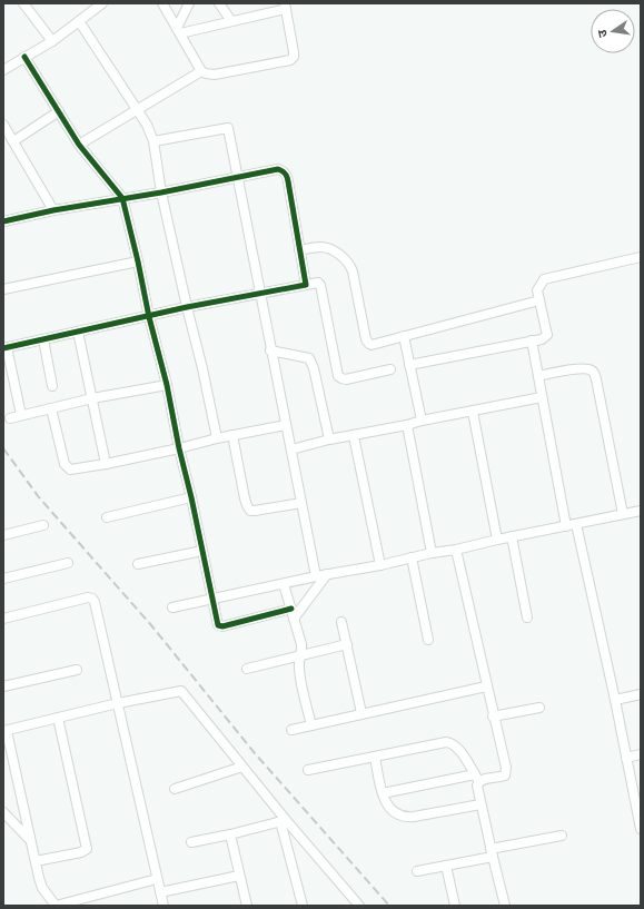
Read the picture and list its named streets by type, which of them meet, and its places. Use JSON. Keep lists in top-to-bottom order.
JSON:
{
  "north": "left"
}
